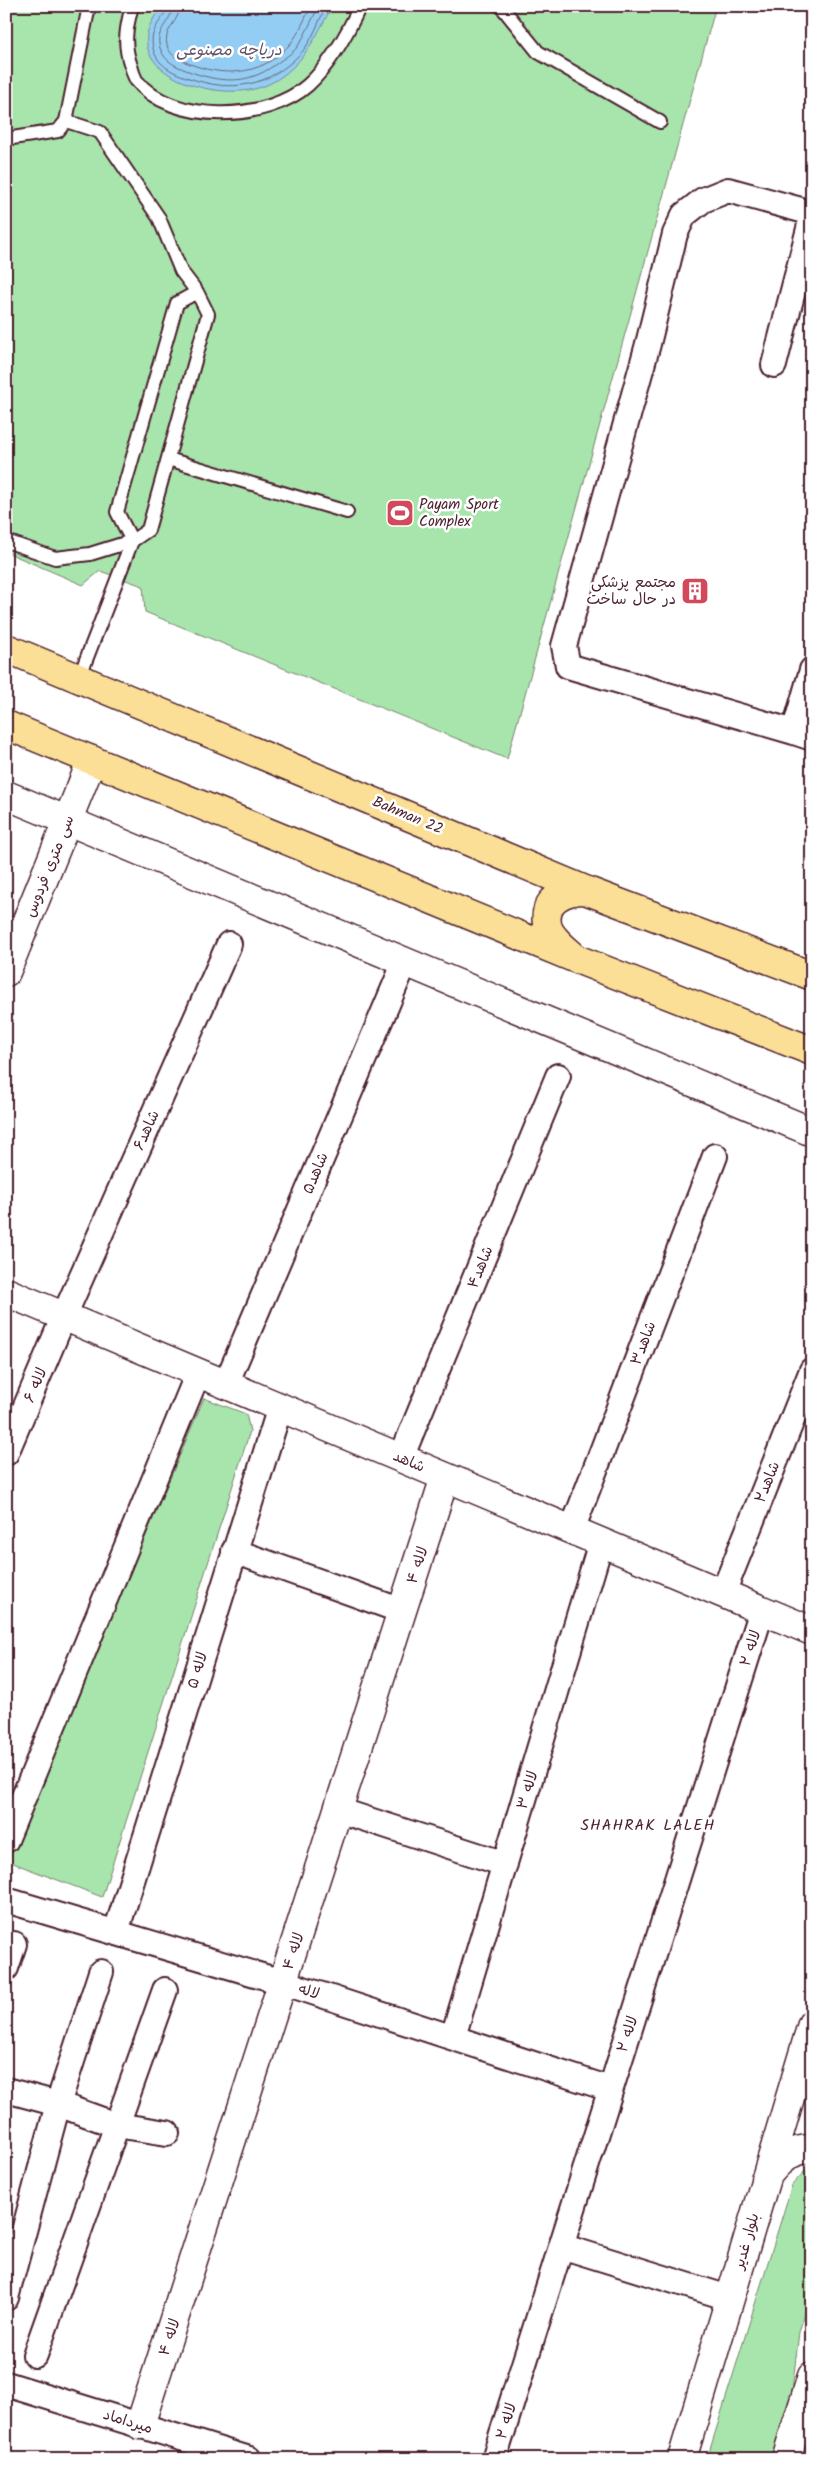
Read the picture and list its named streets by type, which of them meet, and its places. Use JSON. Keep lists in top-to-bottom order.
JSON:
{
  "streets": {
    "highway": ["Bahman 22"],
    "street": [
      "سی متری فردوس",
      "شاهد۶",
      "شاهد۵",
      "شاهد۴",
      "شاهد۳",
      "لاله ۶",
      "شاهد",
      "شاهد۲",
      "لاله ۴",
      "لاله ۲",
      "لاله ۵",
      "لاله ۳",
      "لاله",
      "بلوار غدیر",
      "میرداماد"
    ]
  },
  "crossings": [
    ["شاهد۶", "لاله ۶"],
    ["شاهد۶", "شاهد"],
    ["شاهد۵", "شاهد"],
    ["شاهد۴", "شاهد"],
    ["شاهد۳", "شاهد"],
    ["لاله ۶", "شاهد"],
    ["شاهد", "شاهد۲"],
    ["شاهد", "لاله ۴"],
    ["شاهد", "لاله ۲"],
    ["شاهد", "لاله ۵"],
    ["شاهد", "لاله ۳"],
    ["لاله ۴", "لاله"],
    ["لاله ۴", "میرداماد"],
    ["لاله ۲", "لاله"],
    ["لاله ۵", "لاله"],
    ["لاله ۳", "لاله"]
  ],
  "districts": ["SHAHRAK LALEH"],
  "water": ["دریاچه مصنوعی"],
  "places": {
    "sports": ["Payam Sport Complex"],
    "building": ["مجتمع پزشکی در حال ساخت"]
  }
}
